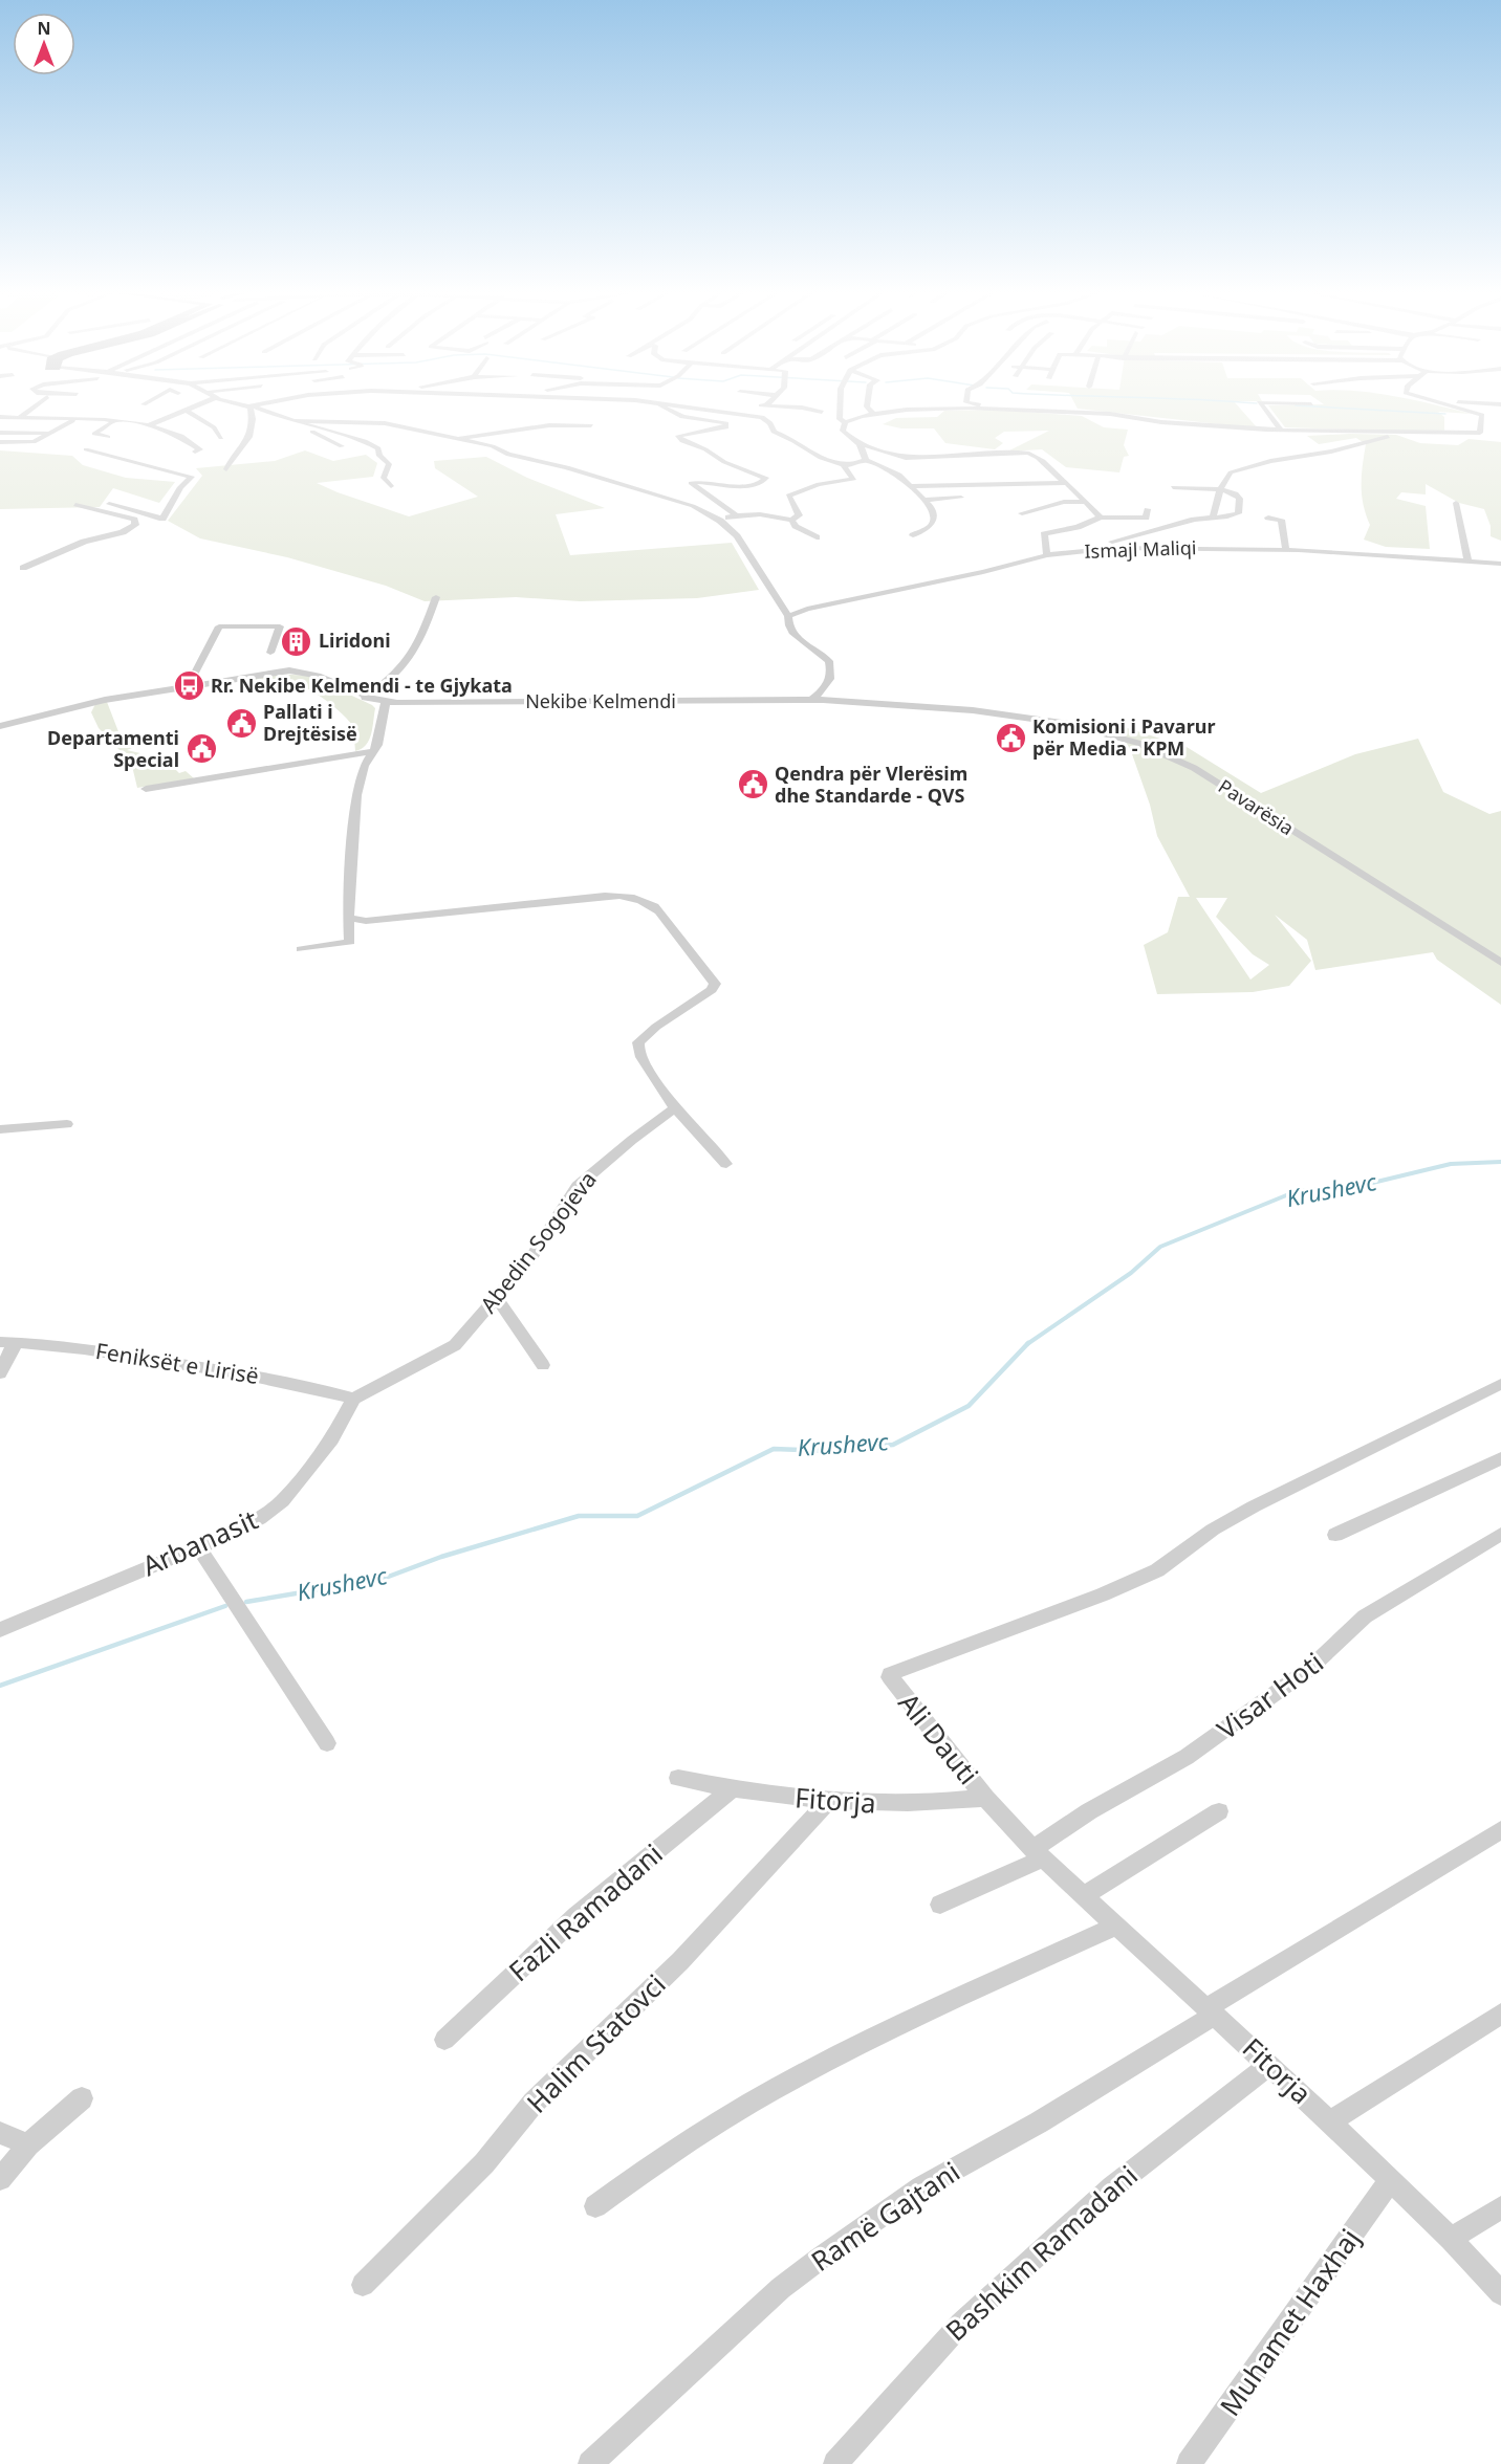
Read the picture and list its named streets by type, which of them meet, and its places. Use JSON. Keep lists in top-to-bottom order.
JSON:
{
  "streets": {
    "street": [
      "Ismajl Maliqi",
      "Nekibe Kelmendi",
      "Pavarësia",
      "Abedin Sogojeva",
      "Feniksët e Lirisë",
      "Arbanasit",
      "Visar Hoti",
      "Ali Dauti",
      "Fitorja",
      "Fazli Ramadani",
      "Halim Statovci",
      "Ramë Gajtani",
      "Bashkim Ramadani",
      "Muhamet Haxhaj"
    ]
  },
  "crossings": [
    ["Nekibe Kelmendi", "Pavarësia"],
    ["Abedin Sogojeva", "Feniksët e Lirisë"],
    ["Abedin Sogojeva", "Arbanasit"],
    ["Feniksët e Lirisë", "Arbanasit"],
    ["Visar Hoti", "Fitorja"],
    ["Ali Dauti", "Fitorja"],
    ["Fitorja", "Fazli Ramadani"],
    ["Fitorja", "Halim Statovci"],
    ["Fitorja", "Ramë Gajtani"],
    ["Fitorja", "Bashkim Ramadani"],
    ["Fitorja", "Muhamet Haxhaj"]
  ],
  "water": ["Krushevc"],
  "places": {
    "building": ["Liridoni"],
    "bus stop": ["Rr. Nekibe Kelmendi - te Gjykata"],
    "public building": [
      "Pallati i Drejtësisë",
      "Komisioni i Pavarur për Media - KPM",
      "Departamenti Special",
      "Qendra për Vlerësim dhe Standarde - QVS"
    ]
  },
  "north": "top"
}
